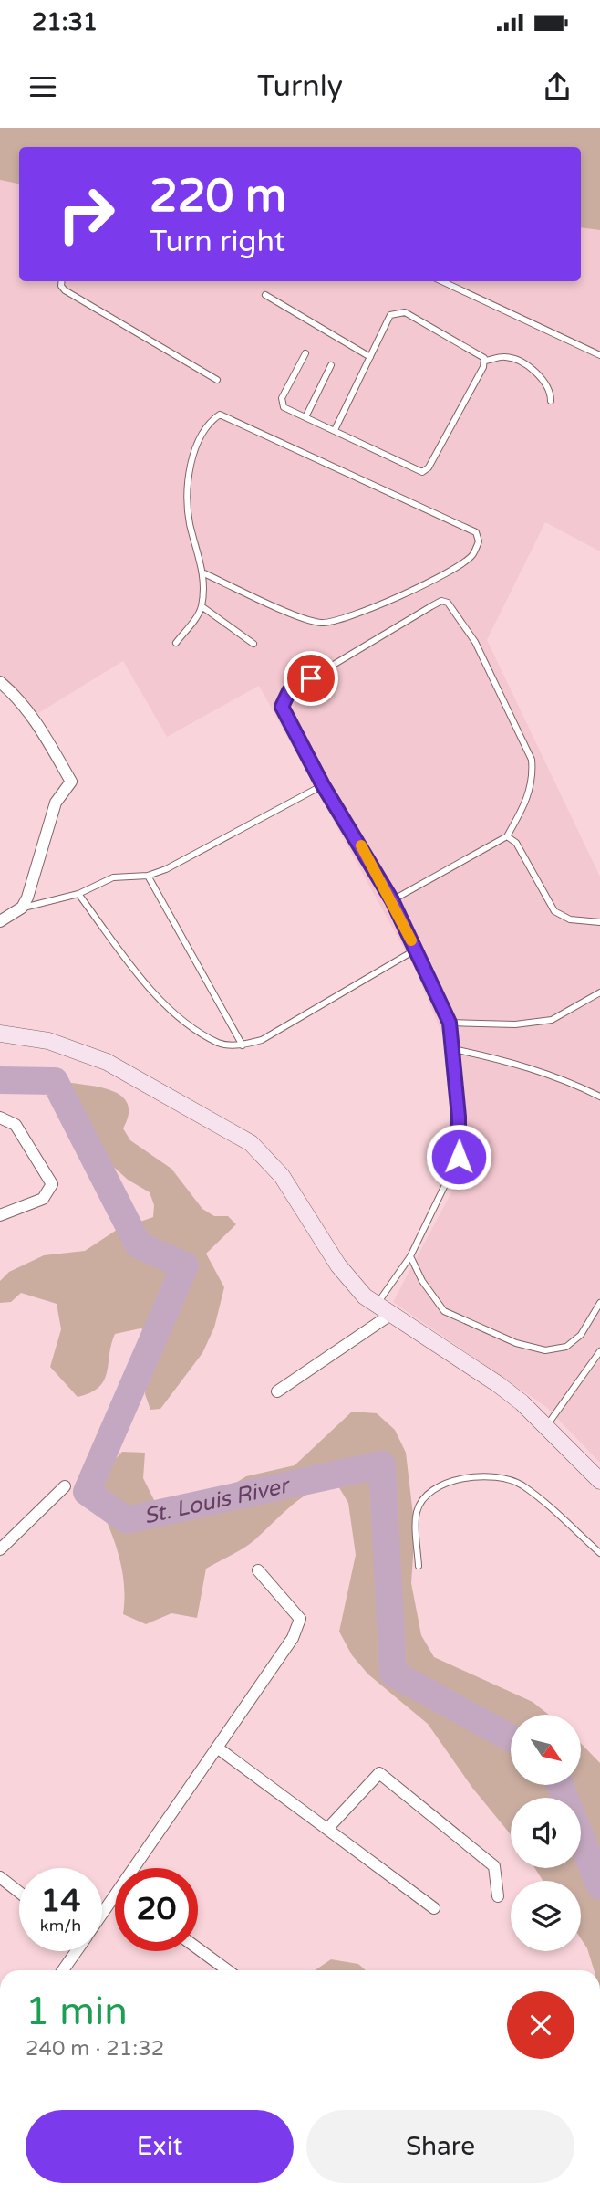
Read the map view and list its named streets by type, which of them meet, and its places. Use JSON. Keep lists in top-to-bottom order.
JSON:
{
  "water": ["St. Louis River"],
  "north": "bottom right",
  "page": {
    "status": "21:31",
    "header": "Turnly",
    "turn": ["220 m", "Turn right"],
    "speed": "14 km/h",
    "limit": "20",
    "heading": ["1 min", "240 m · 21:32"],
    "buttons": ["Exit", "Share"]
  }
}
